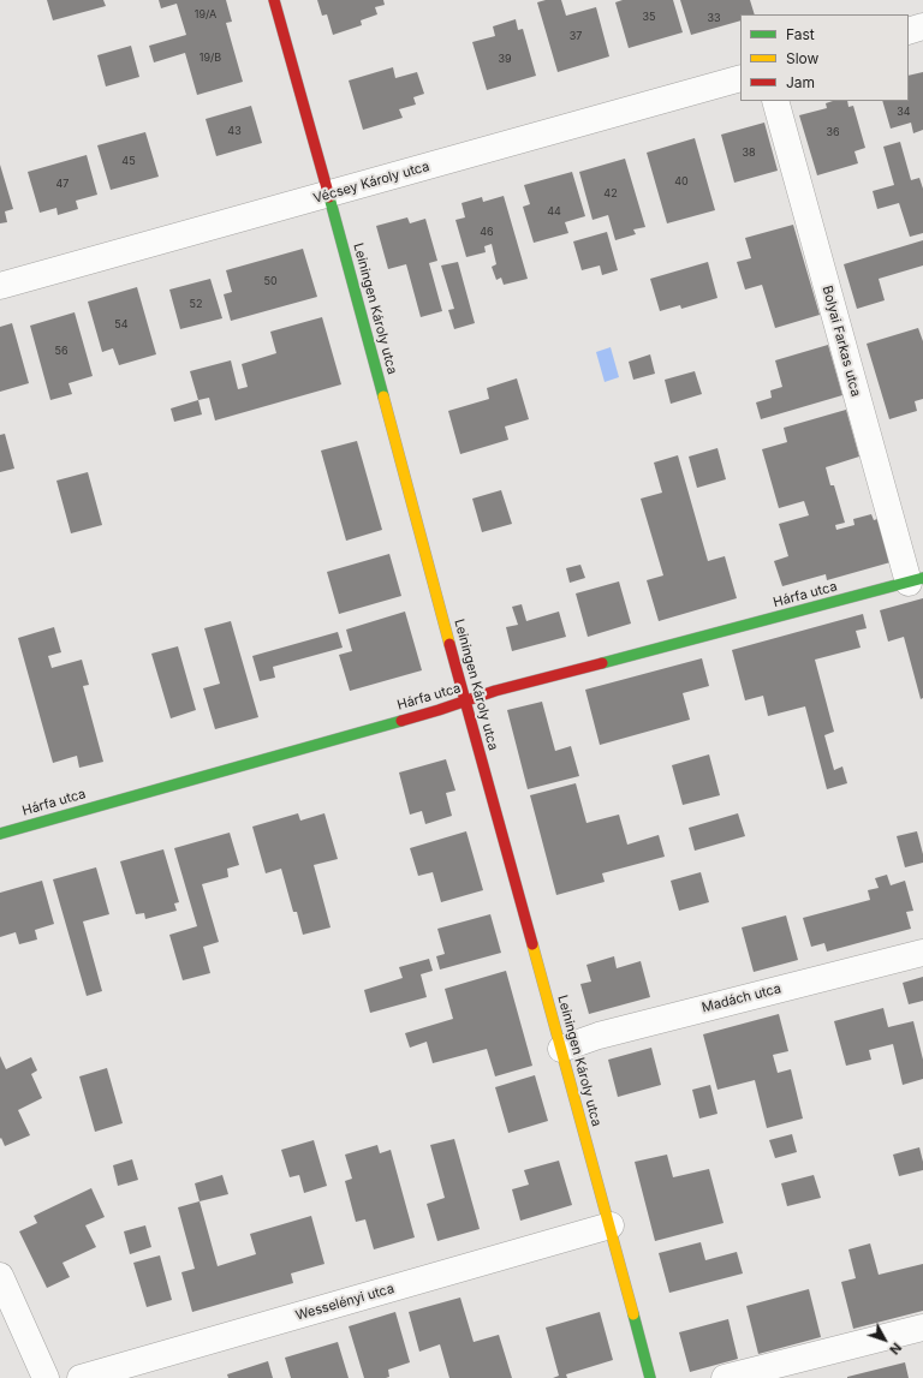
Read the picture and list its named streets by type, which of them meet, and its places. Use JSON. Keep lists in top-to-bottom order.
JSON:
{
  "streets": {
    "street": [
      "Vécsey Károly utca",
      "Leiningen Károly utca",
      "Bolyai Farkas utca",
      "Hárfa utca",
      "Madách utca",
      "Wesselényi utca"
    ]
  },
  "crossings": [
    ["Vécsey Károly utca", "Leiningen Károly utca"],
    ["Leiningen Károly utca", "Hárfa utca"],
    ["Leiningen Károly utca", "Madách utca"],
    ["Leiningen Károly utca", "Wesselényi utca"],
    ["Bolyai Farkas utca", "Hárfa utca"]
  ],
  "house_numbers": [
    "19/A",
    "35",
    "33",
    "37",
    "19/B",
    "39",
    "34",
    "43",
    "36",
    "38",
    "45",
    "40",
    "47",
    "42",
    "44",
    "46",
    "50",
    "52",
    "54",
    "56"
  ],
  "legend": ["Fast", "Slow", "Jam"],
  "north": "bottom right"
}
